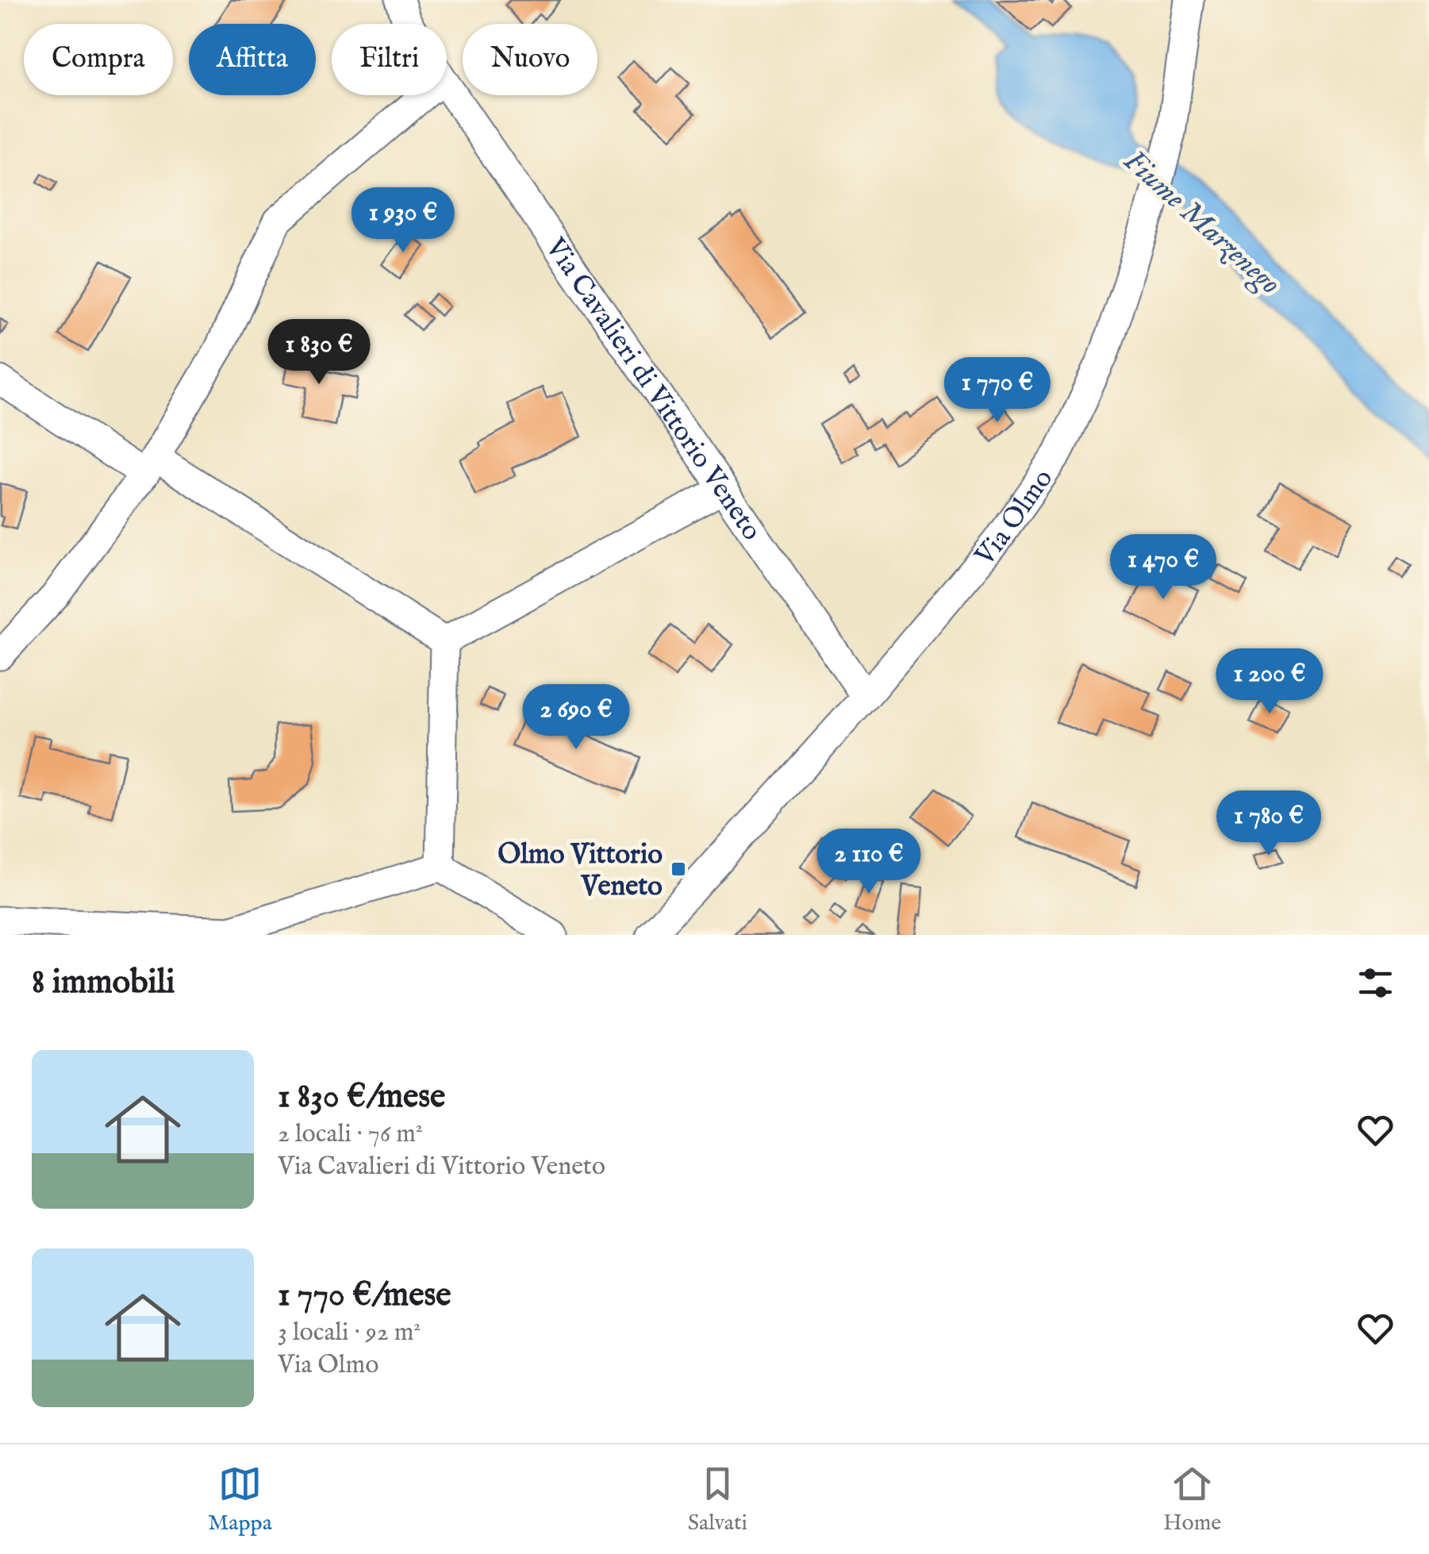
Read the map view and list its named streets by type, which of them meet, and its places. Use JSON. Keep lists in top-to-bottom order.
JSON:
{
  "streets": {
    "street": ["Via Cavalieri di Vittorio Veneto", "Via Olmo"]
  },
  "crossings": [
    ["Via Cavalieri di Vittorio Veneto", "Via Olmo"]
  ],
  "water": ["Fiume Marzenego"],
  "places": {
    "transit": ["Olmo Vittorio Veneto"]
  },
  "page": {
    "chip": [
      "Compra",
      "Affitta",
      "Filtri",
      "Nuovo"
    ],
    "price": [
      "1 930 €",
      "1 830 €",
      "1 770 €",
      "1 470 €",
      "1 200 €",
      "2 690 €",
      "1 780 €",
      "2 110 €"
    ],
    "heading": "8 immobili",
    "list": [
      {
        "name": "1 830 €/mese",
        "note": "2 locali · 76 m² · Via Cavalieri di Vittorio Veneto"
      },
      {
        "name": "1 770 €/mese",
        "note": "3 locali · 92 m² · Via Olmo"
      }
    ],
    "tabs": ["Mappa", "Salvati", "Home"]
  }
}
